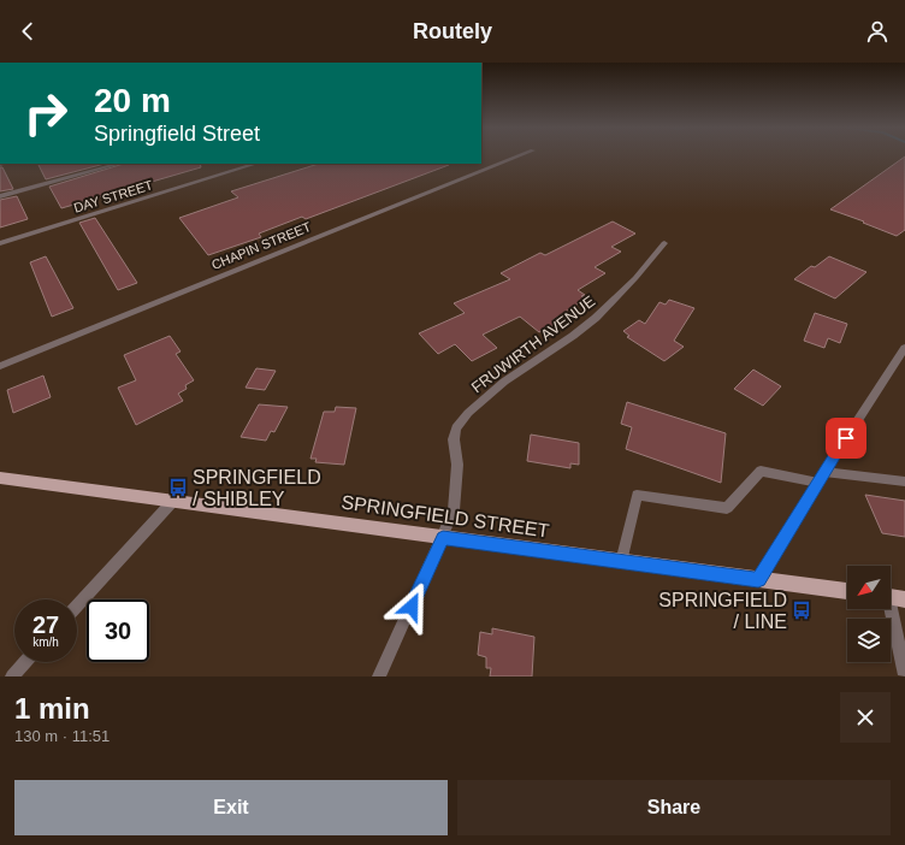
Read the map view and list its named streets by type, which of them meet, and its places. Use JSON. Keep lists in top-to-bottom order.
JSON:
{
  "streets": {
    "main road": ["SPRINGFIELD STREET"],
    "street": ["DAY STREET", "CHAPIN STREET", "FRUWIRTH AVENUE"]
  },
  "crossings": [
    ["FRUWIRTH AVENUE", "SPRINGFIELD STREET"]
  ],
  "places": {
    "bus stop": ["SPRINGFIELD / SHIBLEY", "SPRINGFIELD / LINE"]
  },
  "north": "bottom left",
  "page": {
    "header": "Routely",
    "turn": ["20 m", "Springfield Street"],
    "speed": "27 km/h",
    "limit": "30",
    "heading": ["1 min", "130 m · 11:51"],
    "buttons": ["Exit", "Share"]
  }
}
